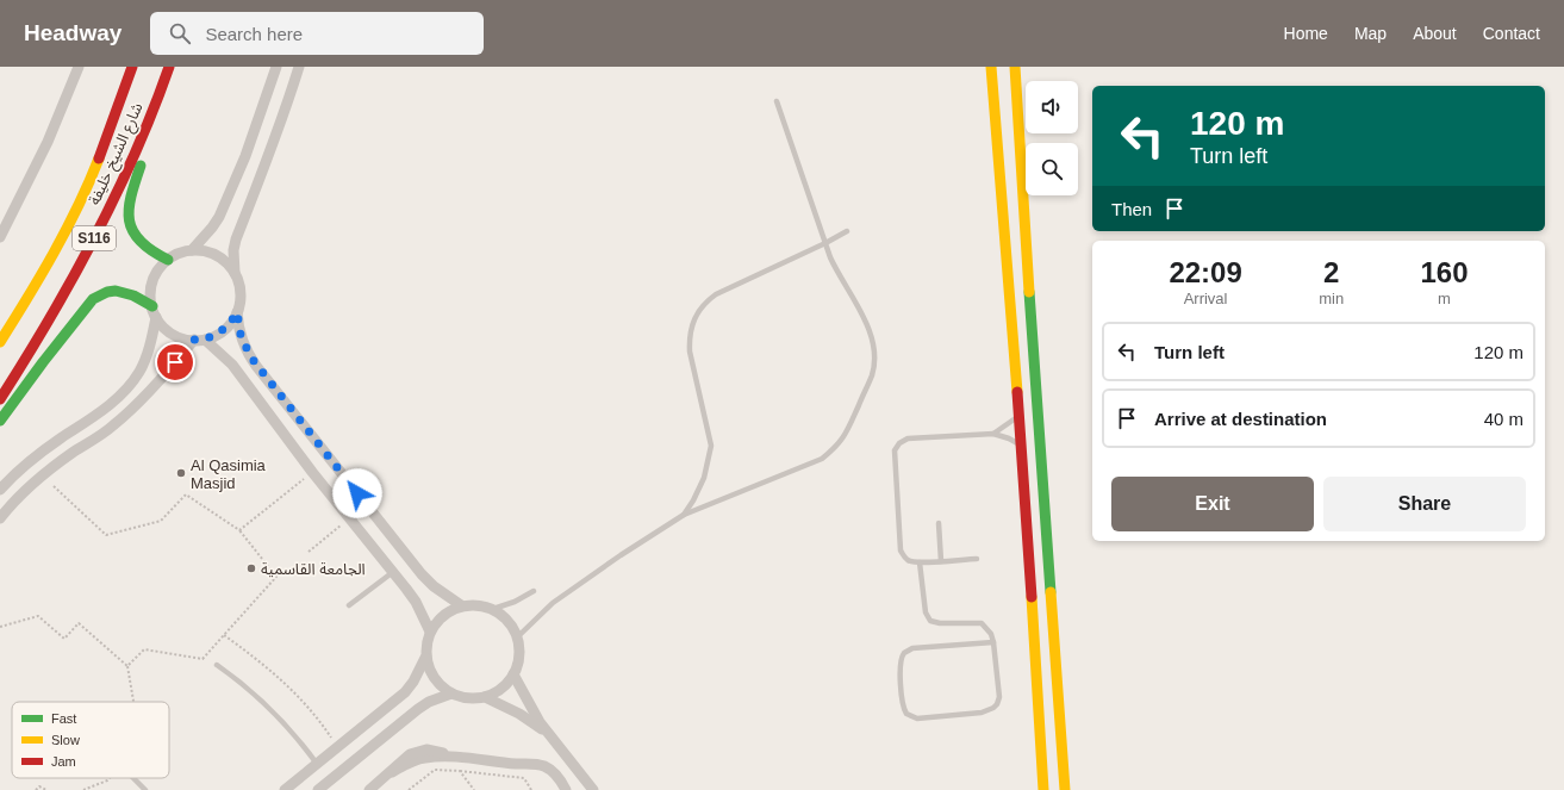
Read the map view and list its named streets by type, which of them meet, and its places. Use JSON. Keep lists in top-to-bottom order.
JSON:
{
  "streets": {
    "main road": ["شارع الشيخ خليفة", "S116"]
  },
  "places": ["Al Qasimia Masjid", "الجامعة القاسمية"],
  "legend": ["Fast", "Slow", "Jam"],
  "page": {
    "header": "Headway",
    "search": "Search here",
    "nav": [
      "Home",
      "Map",
      "About",
      "Contact"
    ],
    "turn": ["120 m", "Turn left"],
    "then": "Then",
    "eta": [
      "22:09",
      "Arrival",
      "2",
      "min",
      "160",
      "m"
    ],
    "list": [
      {
        "name": "Turn left",
        "value": "120 m"
      },
      {
        "name": "Arrive at destination",
        "value": "40 m"
      }
    ],
    "buttons": ["Exit", "Share"]
  }
}
